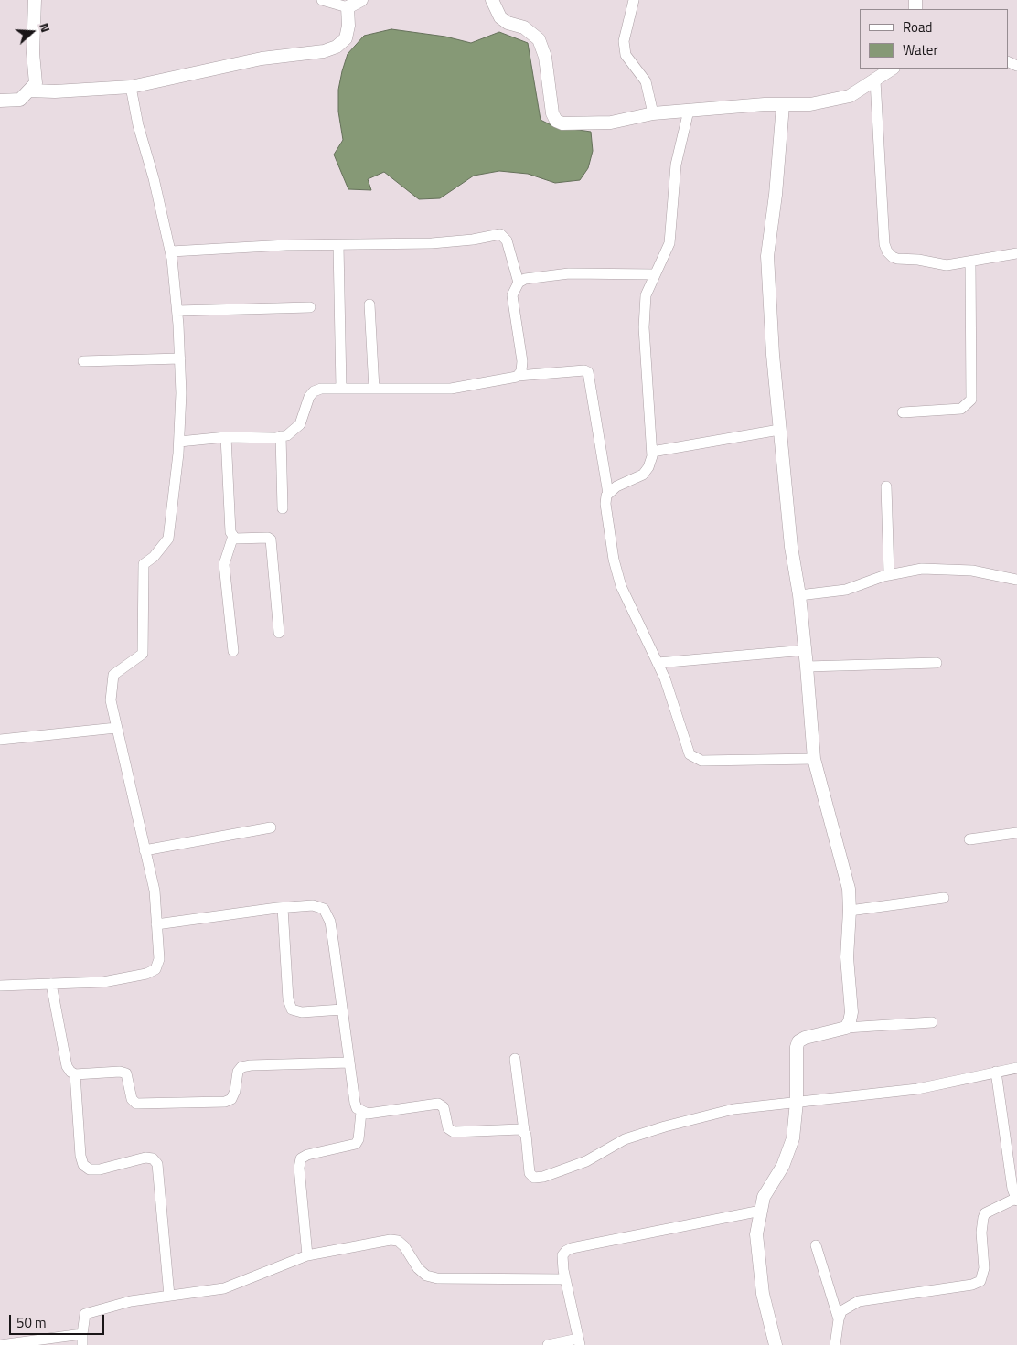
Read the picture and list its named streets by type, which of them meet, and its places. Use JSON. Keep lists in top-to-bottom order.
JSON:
{
  "legend": ["Road", "Water"],
  "scale_bar": "50 m",
  "north": "right"
}
